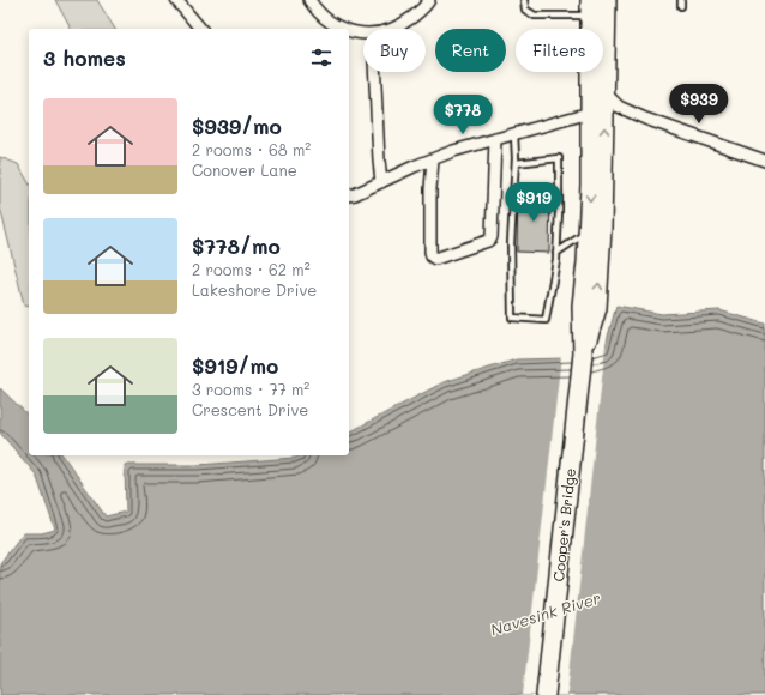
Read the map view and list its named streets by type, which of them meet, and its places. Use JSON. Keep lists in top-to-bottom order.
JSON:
{
  "streets": {
    "highway": ["Cooper's Bridge"]
  },
  "water": ["Navesink River"],
  "page": {
    "chip": ["Buy", "Rent", "Filters"],
    "heading": "3 homes",
    "price": ["$939", "$778", "$919"],
    "list": [
      {
        "name": "$939/mo",
        "note": "2 rooms · 68 m² · Conover Lane"
      },
      {
        "name": "$778/mo",
        "note": "2 rooms · 62 m² · Lakeshore Drive"
      },
      {
        "name": "$919/mo",
        "note": "3 rooms · 77 m² · Crescent Drive"
      }
    ]
  }
}
